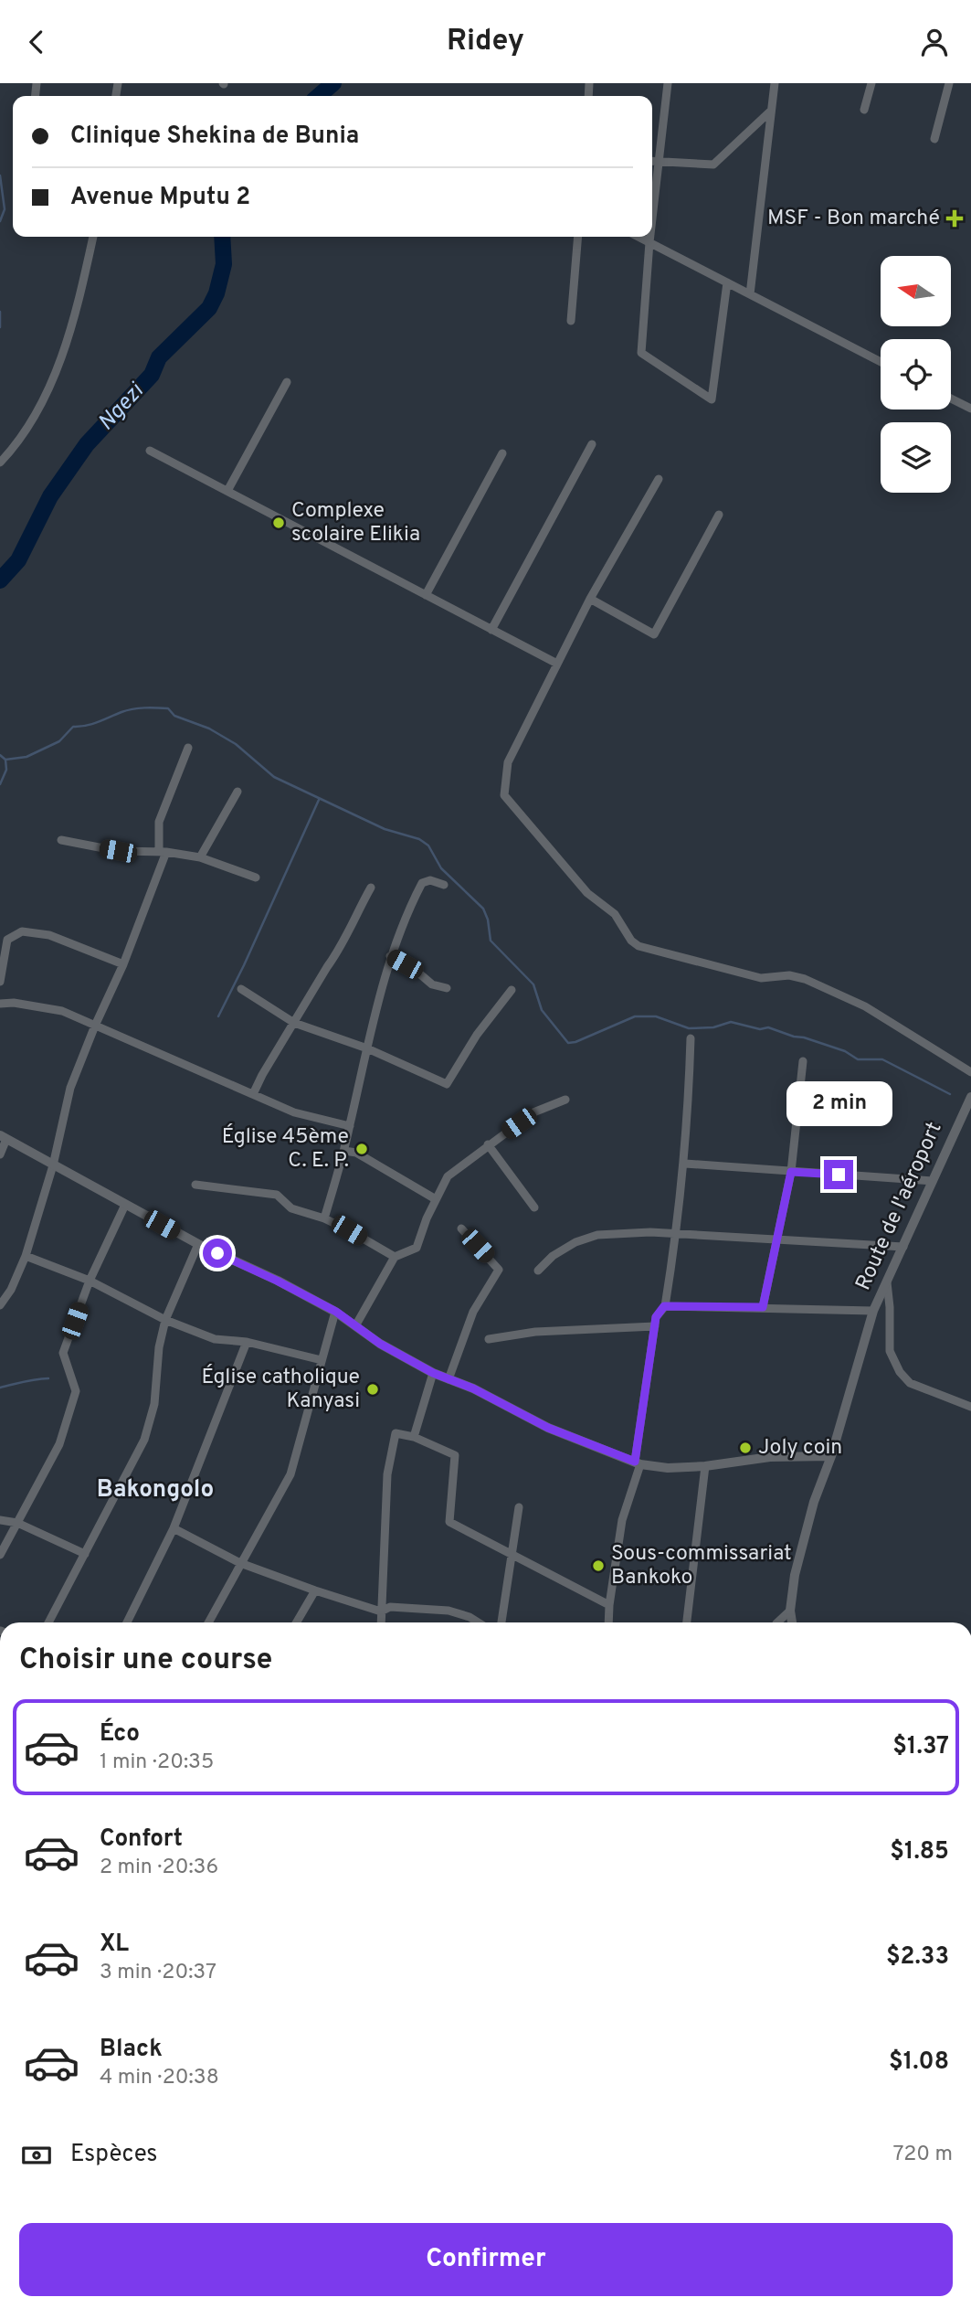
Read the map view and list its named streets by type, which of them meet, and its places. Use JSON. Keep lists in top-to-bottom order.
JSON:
{
  "streets": {
    "street": ["Route de l'aéroport"]
  },
  "districts": ["Bakongolo"],
  "water": ["Ngezi"],
  "places": {
    "health": ["MSF - Bon marché"],
    "other": [
      "Complexe scolaire Elikia",
      "Église 45ème C. E. P.",
      "Église catholique Kanyasi",
      "Joly coin",
      "Sous-commissariat Bankoko"
    ]
  },
  "north": "left",
  "page": {
    "header": "Ridey",
    "banner": ["Clinique Shekina de Bunia", "Avenue Mputu 2"],
    "bubble": "2 min",
    "heading": "Choisir une course",
    "list": [
      {
        "name": "Éco",
        "note": "1 min · 20:35",
        "value": "$1.37"
      },
      {
        "name": "Confort",
        "note": "2 min · 20:36",
        "value": "$1.85"
      },
      {
        "name": "XL",
        "note": "3 min · 20:37",
        "value": "$2.33"
      },
      {
        "name": "Black",
        "note": "4 min · 20:38",
        "value": "$1.08"
      }
    ],
    "pay": ["Espèces", "720 m"],
    "buttons": "Confirmer"
  }
}
